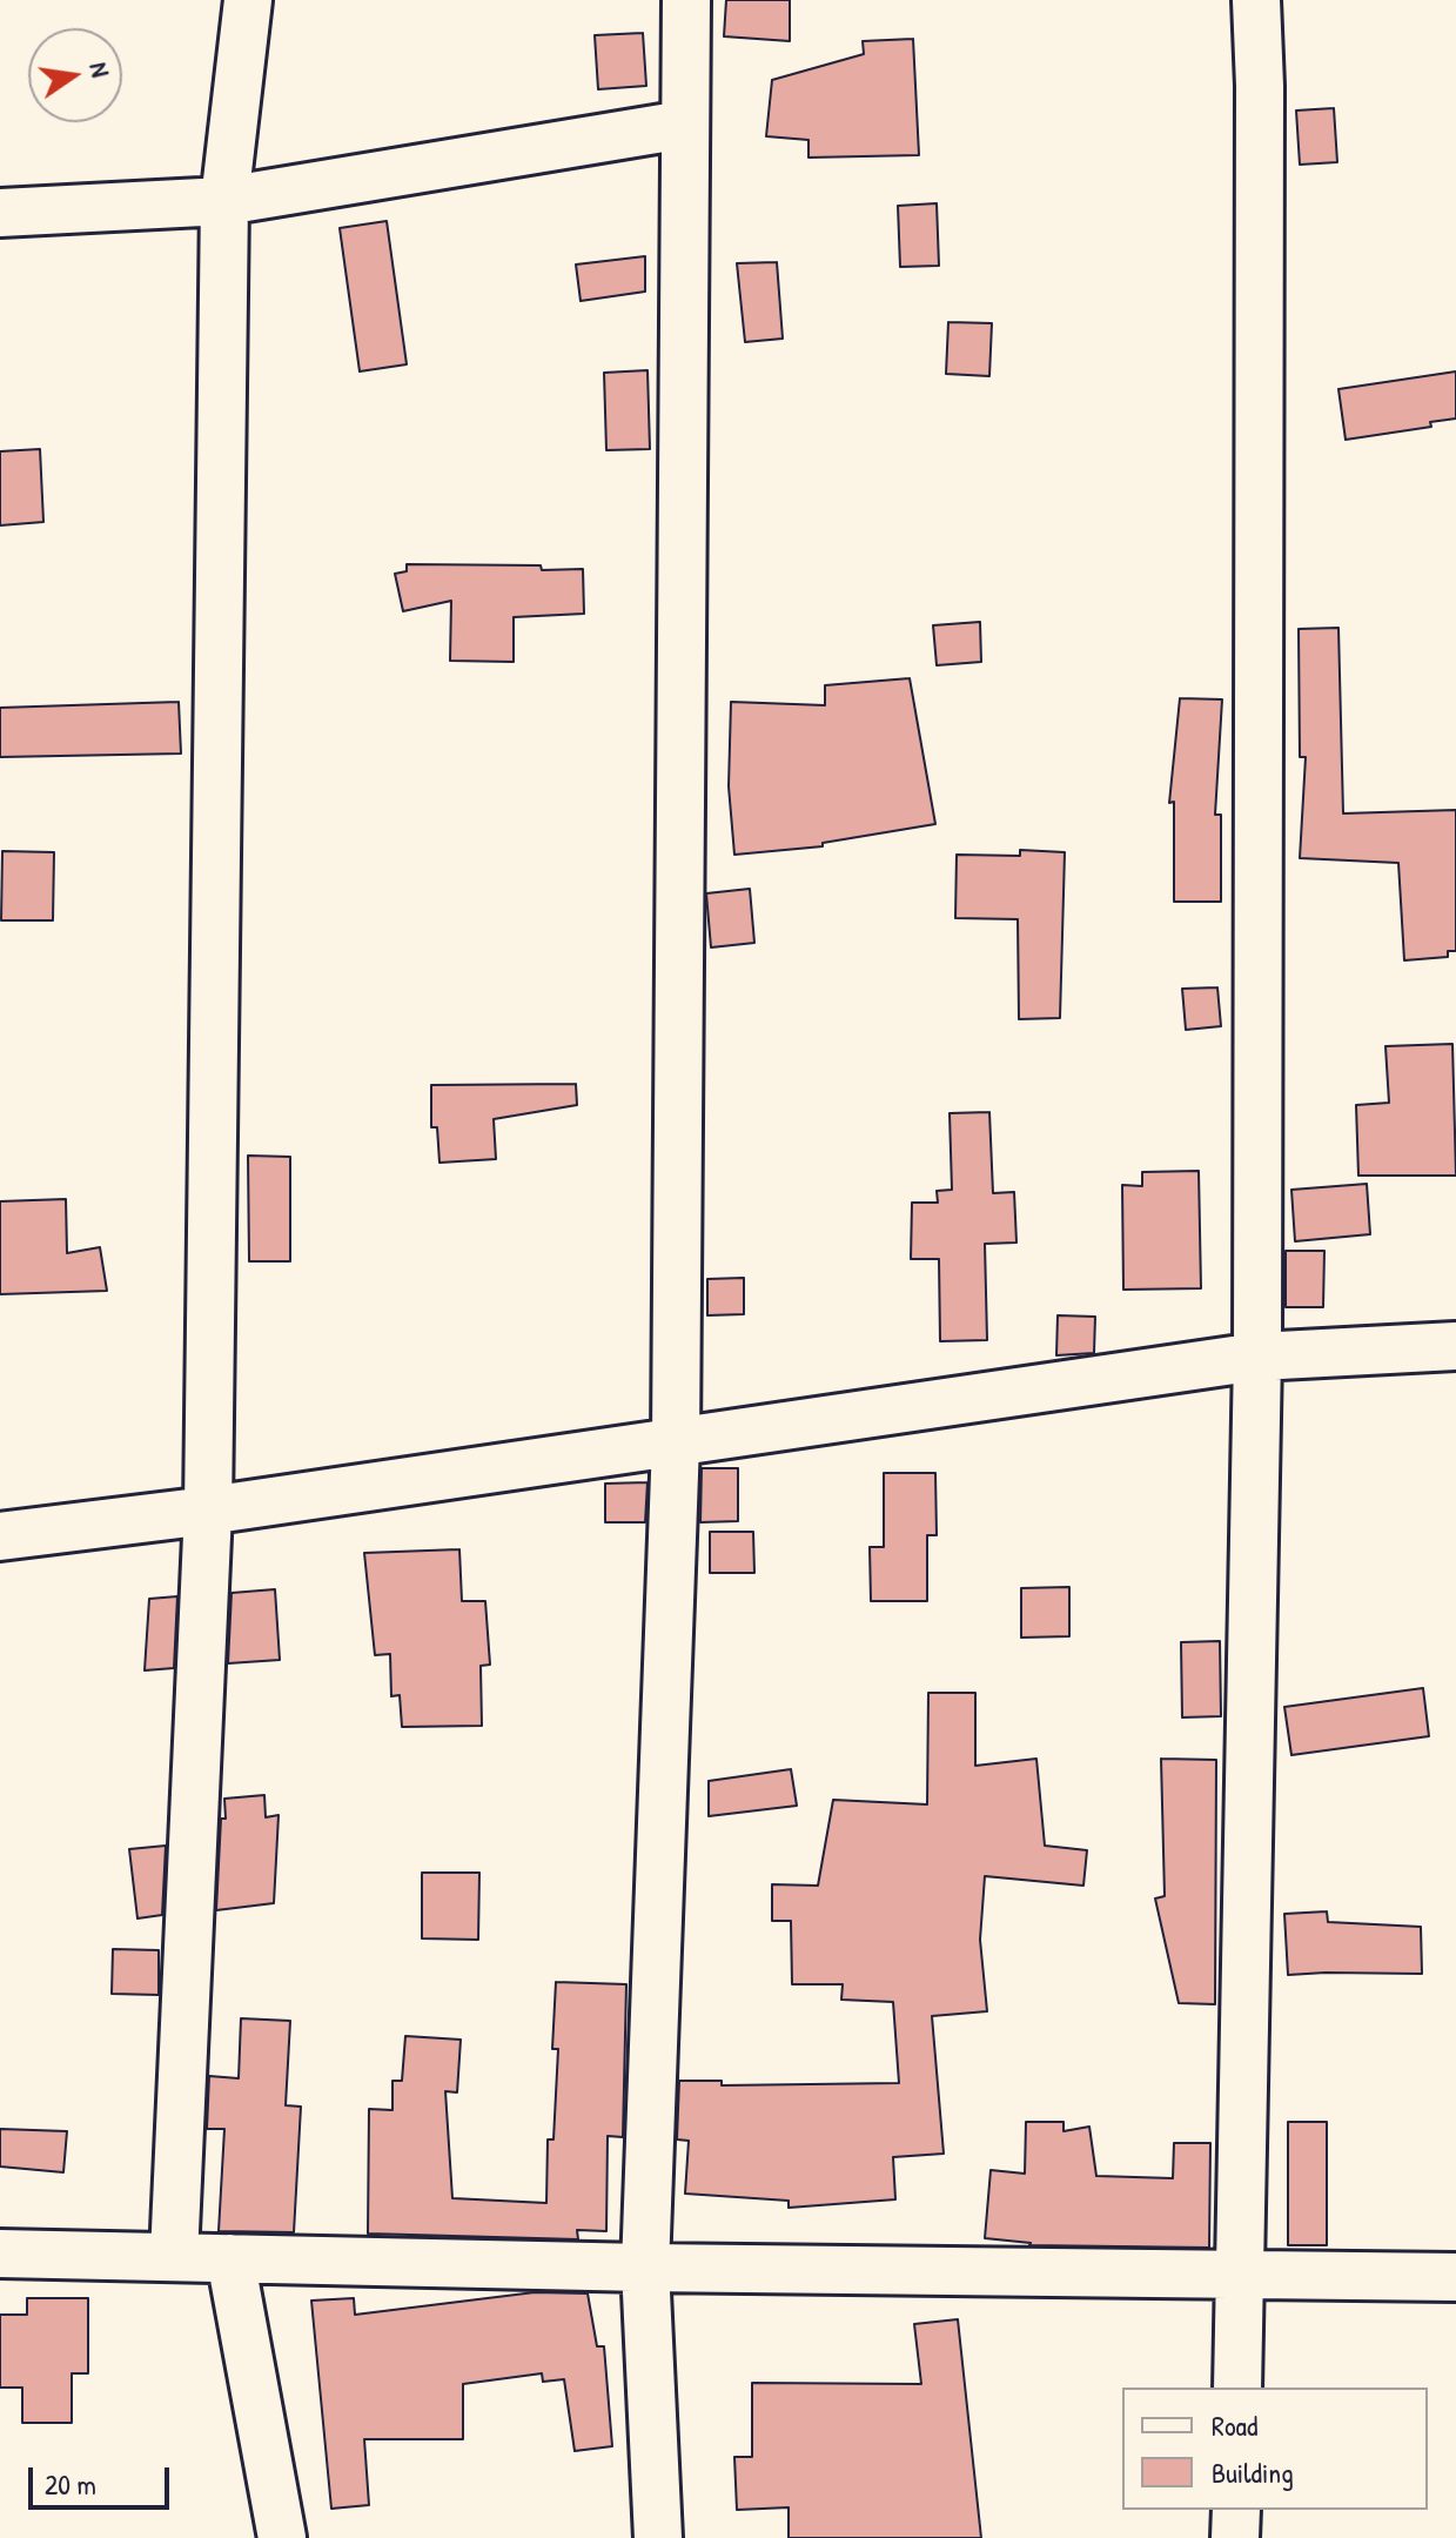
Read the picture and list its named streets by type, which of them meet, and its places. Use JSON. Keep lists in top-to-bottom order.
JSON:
{
  "legend": ["Road", "Building"],
  "scale_bar": "20 m",
  "north": "right"
}
